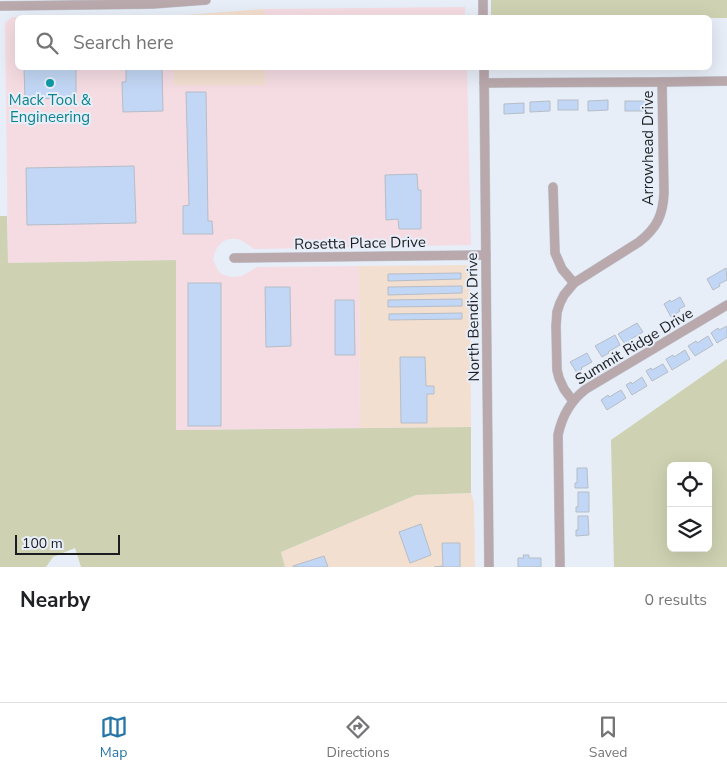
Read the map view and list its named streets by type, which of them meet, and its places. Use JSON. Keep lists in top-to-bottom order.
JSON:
{
  "streets": {
    "street": [
      "Arrowhead Drive",
      "Rosetta Place Drive",
      "North Bendix Drive",
      "Summit Ridge Drive"
    ]
  },
  "crossings": [
    ["Arrowhead Drive", "Summit Ridge Drive"],
    ["Rosetta Place Drive", "North Bendix Drive"]
  ],
  "places": ["Mack Tool & Engineering"],
  "scale_bar": "100 m",
  "page": {
    "search": "Search here",
    "scale": "100 m",
    "heading": ["Nearby", "0 results"],
    "nav": ["Map", "Directions", "Saved"]
  }
}
